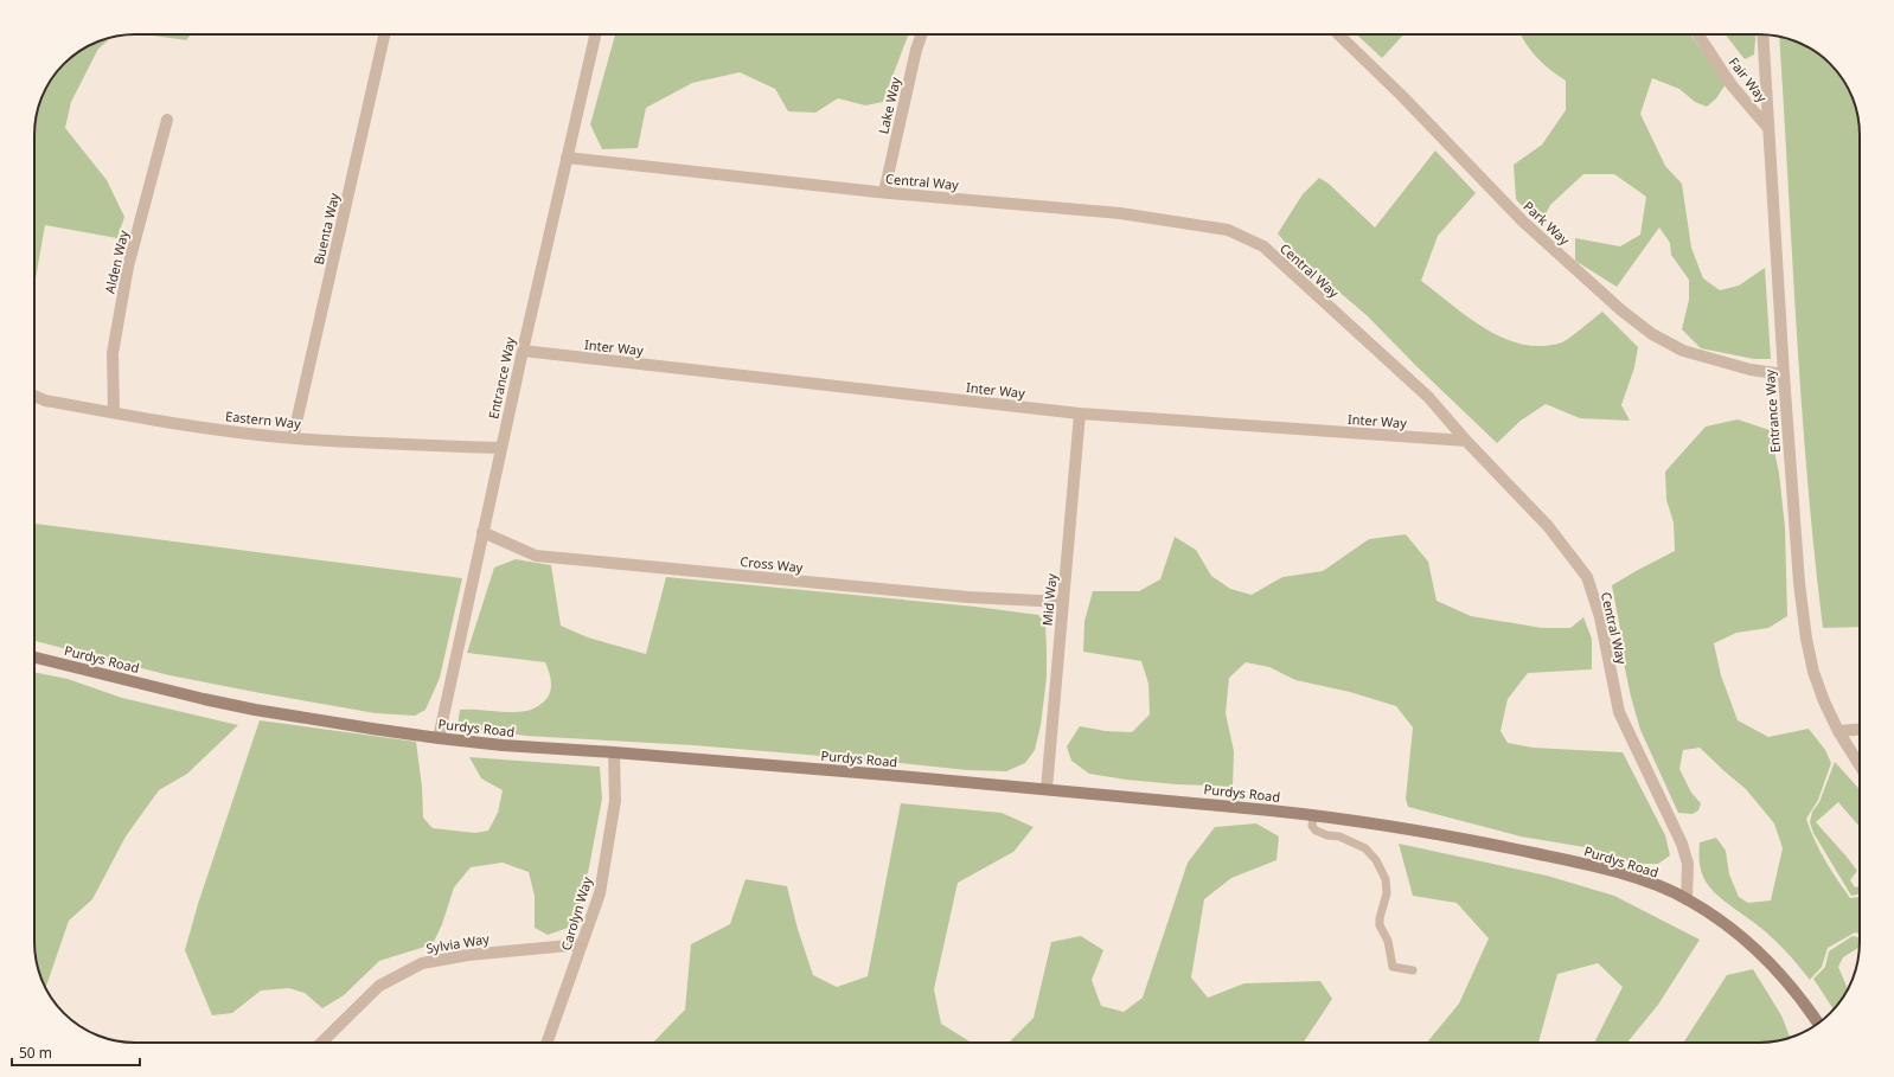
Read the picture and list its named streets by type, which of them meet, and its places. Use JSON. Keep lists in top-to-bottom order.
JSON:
{
  "streets": {
    "main road": ["Purdys Road"],
    "street": [
      "Fair Way",
      "Lake Way",
      "Central Way",
      "Park Way",
      "Buenta Way",
      "Alden Way",
      "Inter Way",
      "Entrance Way",
      "Eastern Way",
      "Cross Way",
      "Mid Way",
      "Carolyn Way",
      "Sylvia Way"
    ]
  },
  "crossings": [
    ["Fair Way", "Entrance Way"],
    ["Lake Way", "Central Way"],
    ["Central Way", "Inter Way"],
    ["Central Way", "Entrance Way"],
    ["Central Way", "Purdys Road"],
    ["Park Way", "Entrance Way"],
    ["Buenta Way", "Eastern Way"],
    ["Alden Way", "Eastern Way"],
    ["Inter Way", "Entrance Way"],
    ["Inter Way", "Mid Way"],
    ["Entrance Way", "Eastern Way"],
    ["Entrance Way", "Cross Way"],
    ["Entrance Way", "Purdys Road"],
    ["Cross Way", "Mid Way"],
    ["Mid Way", "Purdys Road"],
    ["Purdys Road", "Carolyn Way"],
    ["Carolyn Way", "Sylvia Way"]
  ],
  "scale_bar": "50 m"
}
